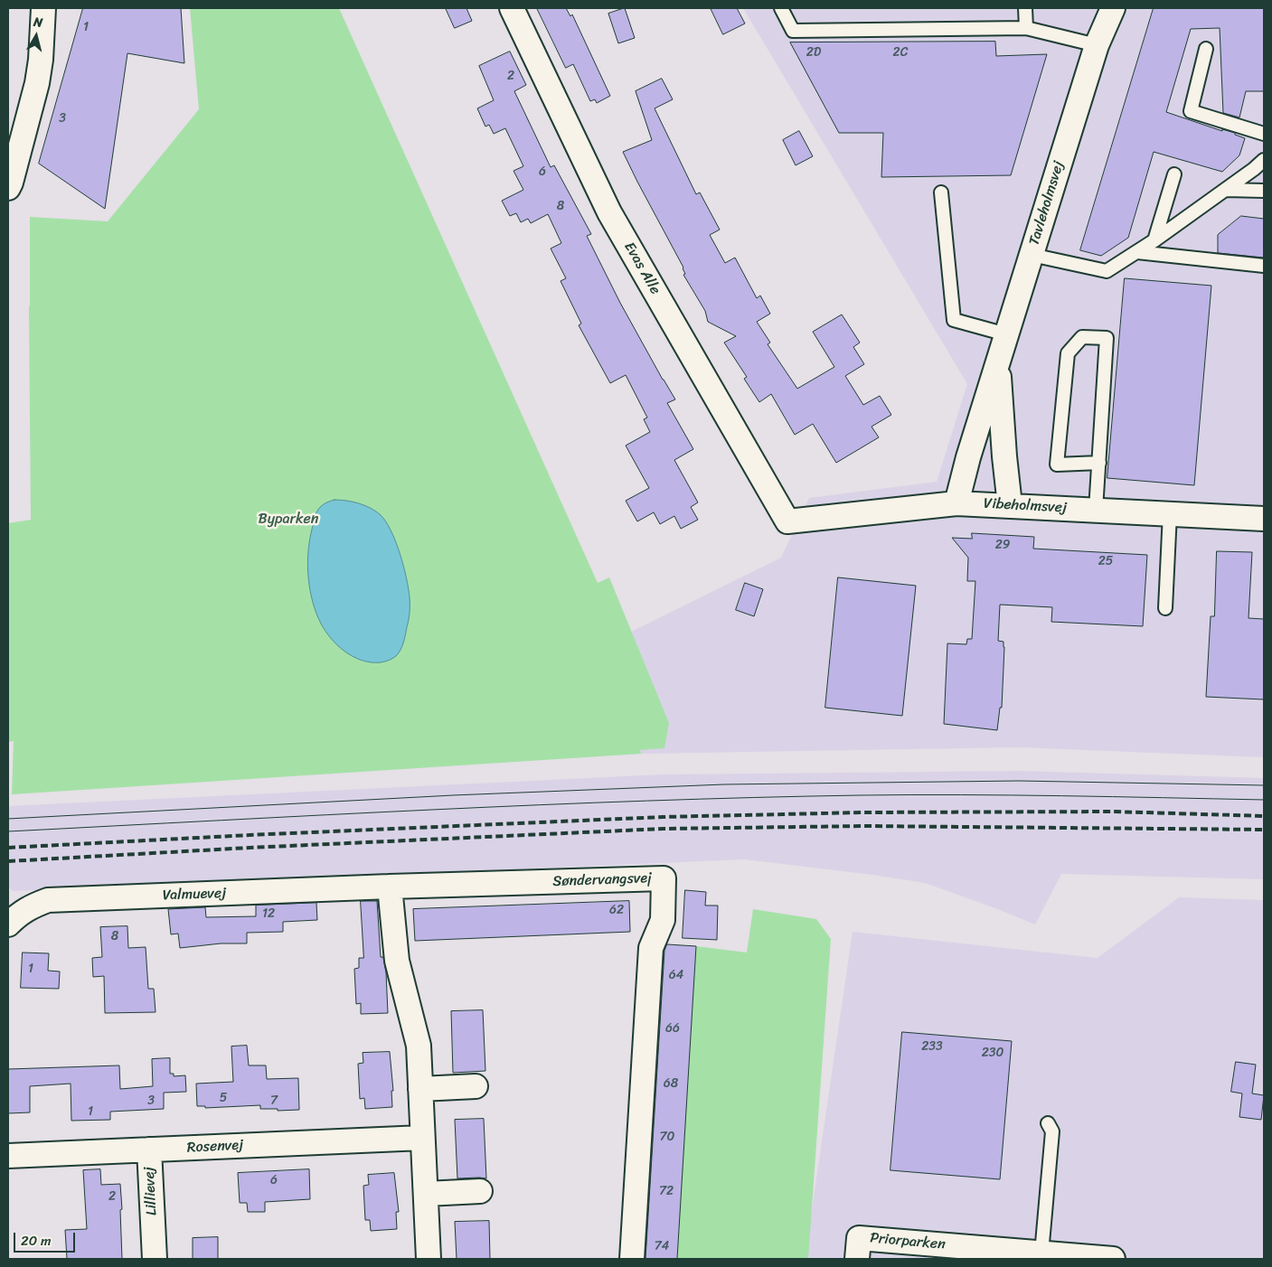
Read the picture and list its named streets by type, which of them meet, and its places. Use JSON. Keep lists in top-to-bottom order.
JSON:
{
  "streets": {
    "street": [
      "Tavleholmsvej",
      "Evas Alle",
      "Vibeholmsvej",
      "Søndervangsvej",
      "Valmuevej",
      "Rosenvej",
      "Lillievej",
      "Priorparken"
    ]
  },
  "crossings": [
    ["Tavleholmsvej", "Vibeholmsvej"],
    ["Evas Alle", "Vibeholmsvej"],
    ["Søndervangsvej", "Valmuevej"],
    ["Rosenvej", "Lillievej"]
  ],
  "parks": ["Byparken"],
  "house_numbers": [
    "1",
    "2D",
    "2C",
    "2",
    "3",
    "6",
    "8",
    "29",
    "25",
    "62",
    "12",
    "8",
    "1",
    "64",
    "66",
    "233",
    "230",
    "68",
    "5",
    "3",
    "7",
    "1",
    "70",
    "6",
    "72",
    "2",
    "74"
  ],
  "scale_bar": "20 m",
  "north": "top"
}
